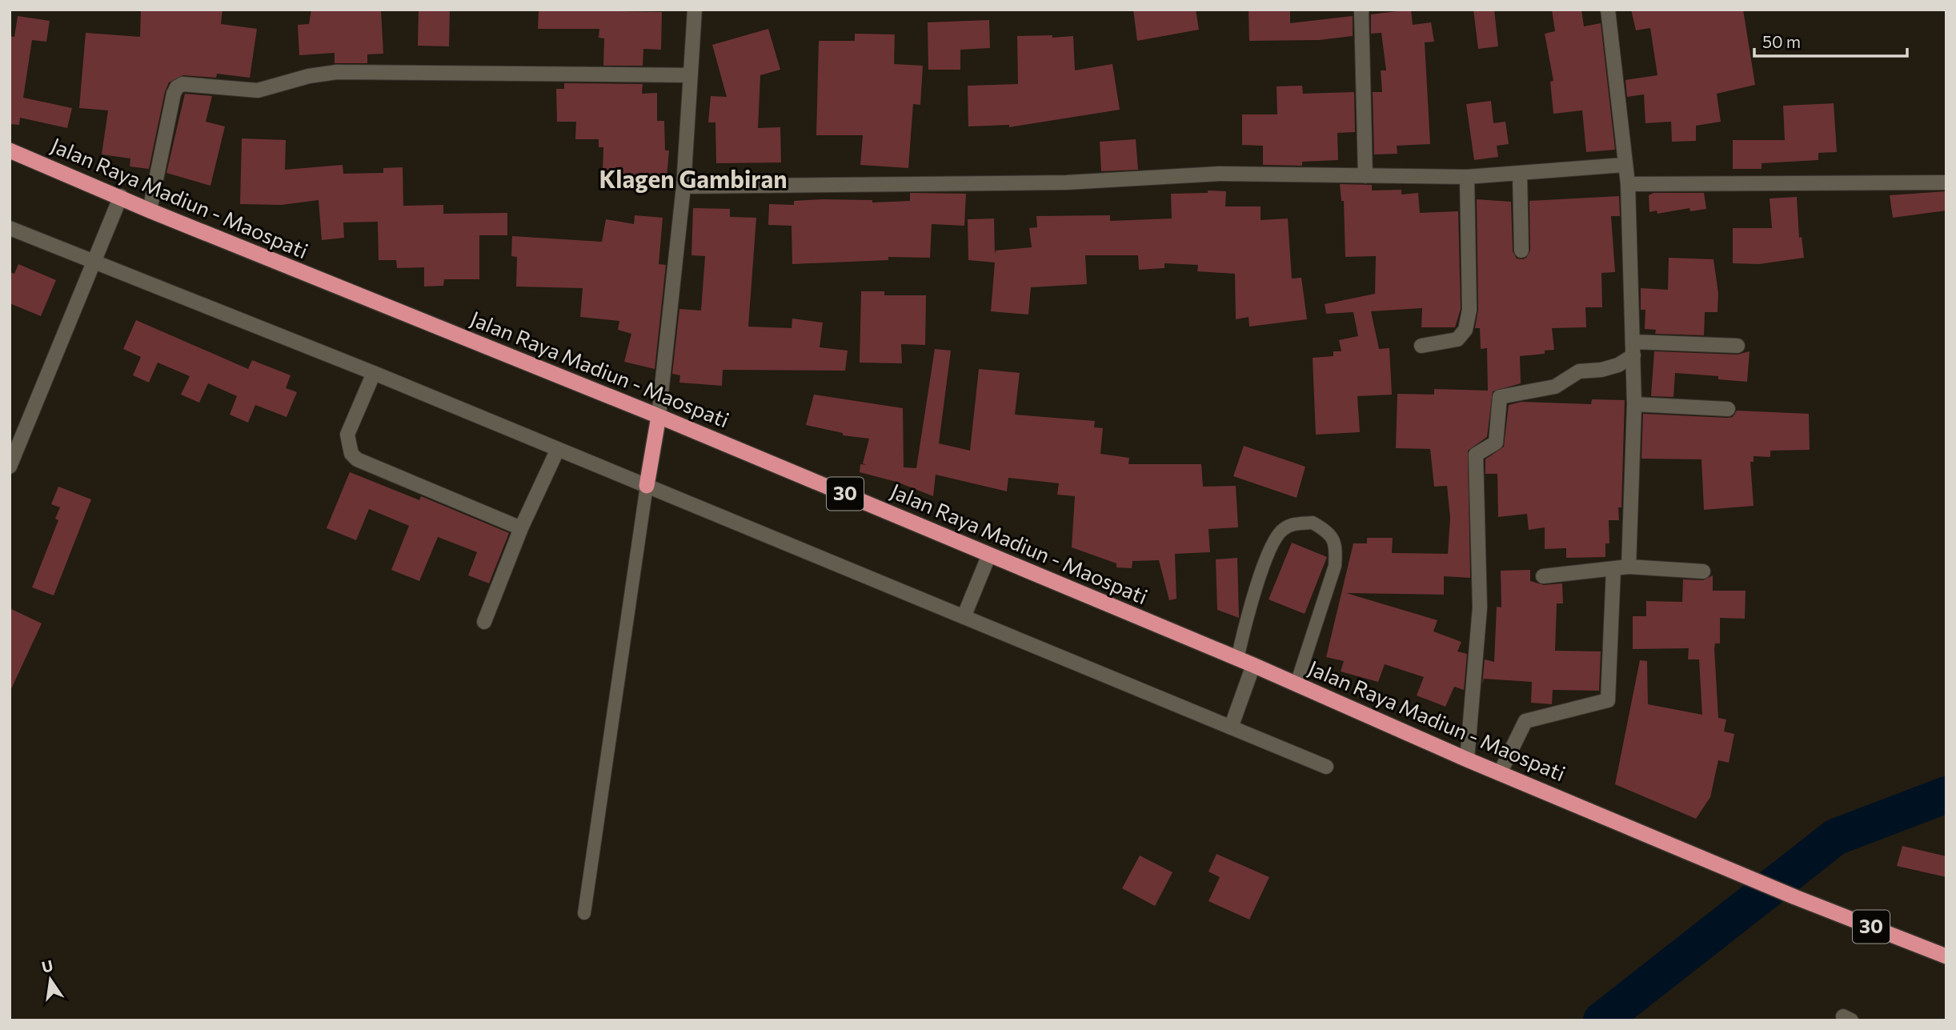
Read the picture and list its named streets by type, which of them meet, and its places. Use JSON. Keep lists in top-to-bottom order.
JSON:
{
  "streets": {
    "highway": ["Jalan Raya Madiun - Maospati", "30"]
  },
  "districts": ["Klagen Gambiran"],
  "scale_bar": "50 m",
  "north": "top"
}
